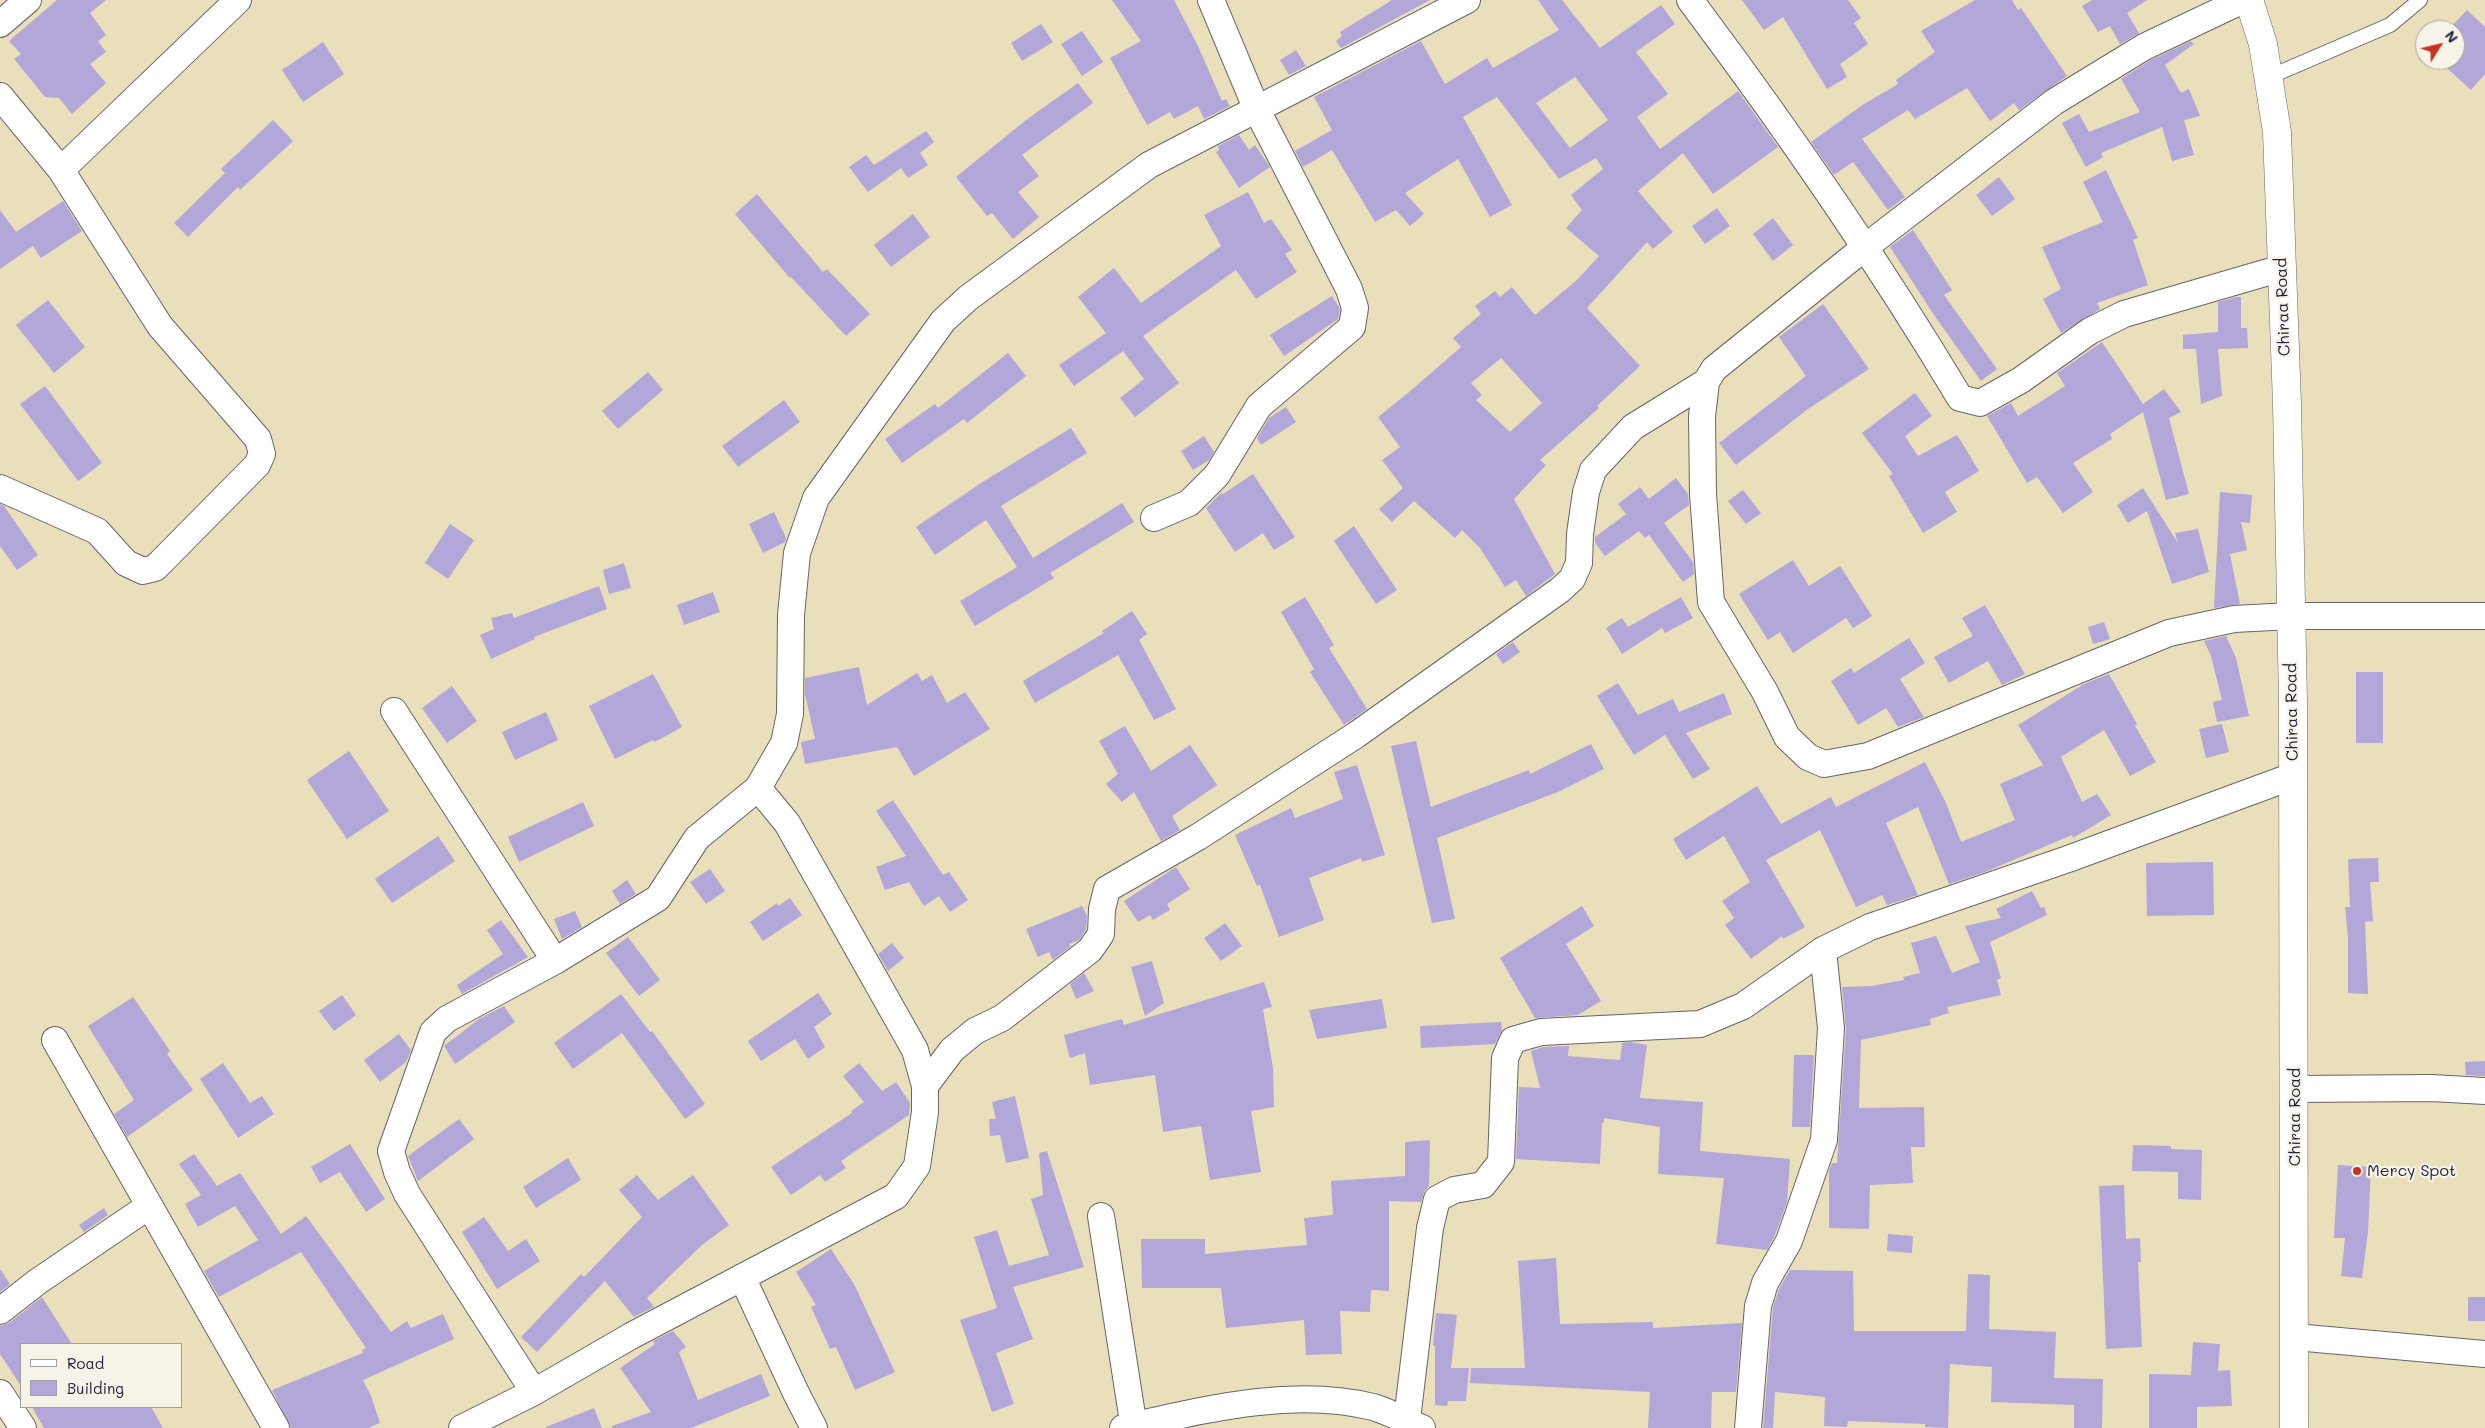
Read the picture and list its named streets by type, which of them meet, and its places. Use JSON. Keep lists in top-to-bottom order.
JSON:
{
  "streets": {
    "highway": ["Chiraa Road"]
  },
  "places": ["Mercy Spot"],
  "legend": ["Road", "Building"],
  "north": "top right"
}
